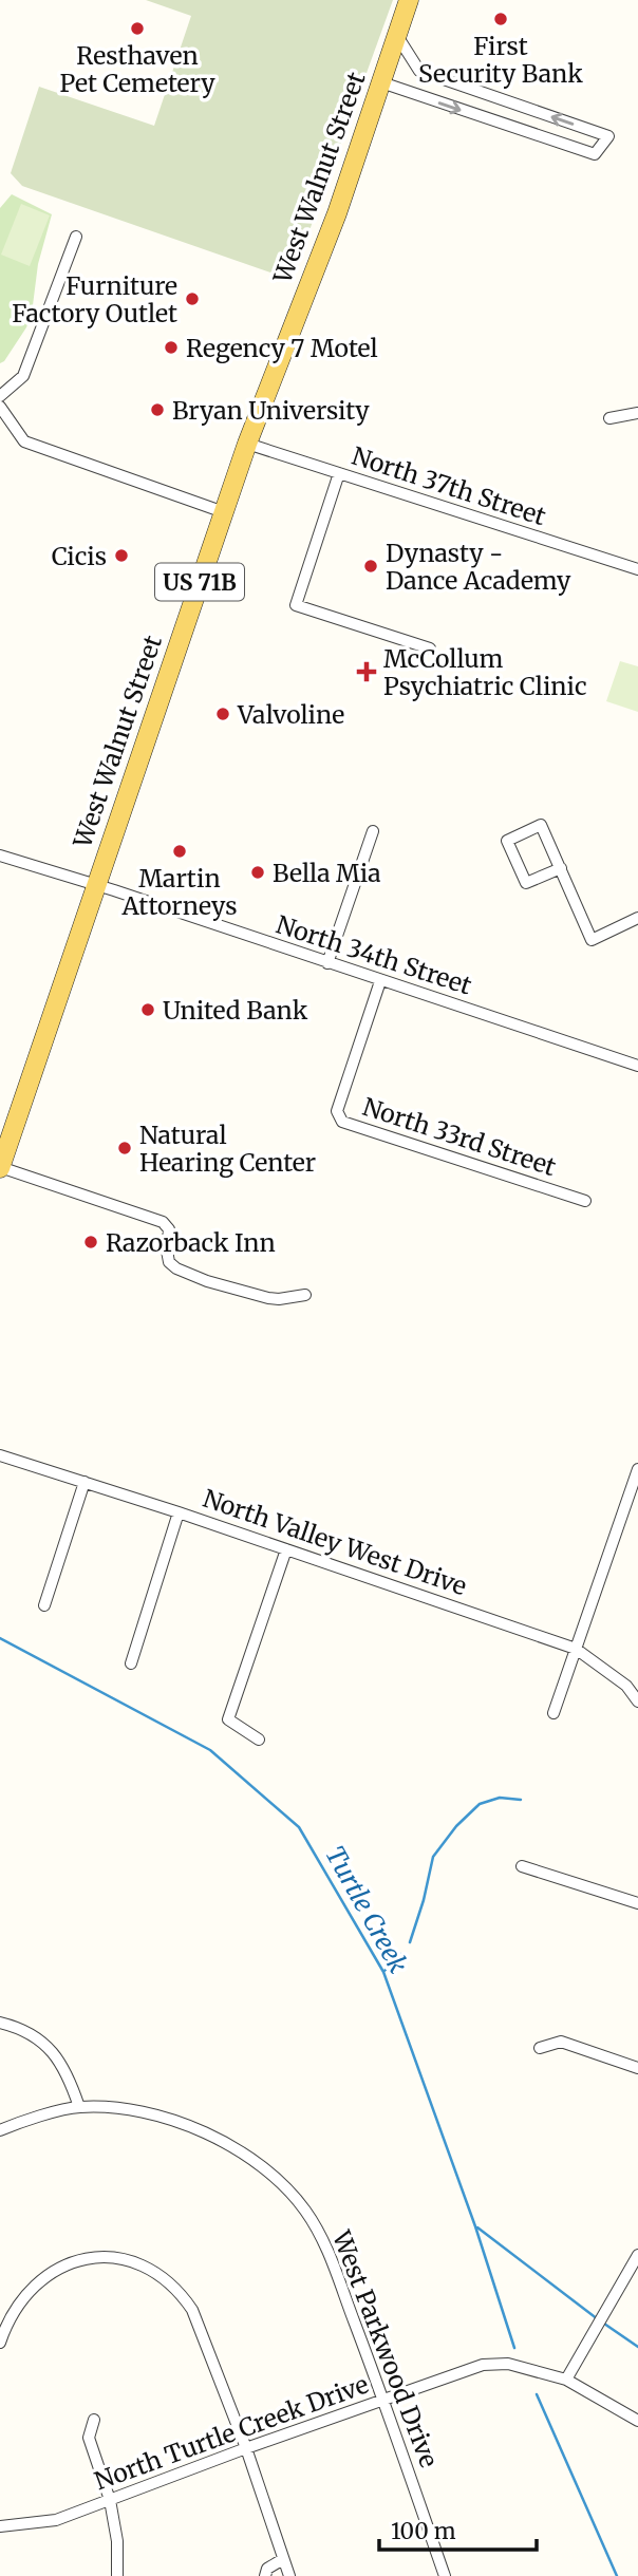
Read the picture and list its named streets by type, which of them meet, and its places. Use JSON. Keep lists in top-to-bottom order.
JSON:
{
  "streets": {
    "main road": ["West Walnut Street", "US 71B"],
    "street": [
      "North 37th Street",
      "North 34th Street",
      "North 33rd Street",
      "North Valley West Drive",
      "West Parkwood Drive",
      "North Turtle Creek Drive"
    ]
  },
  "crossings": [
    ["West Walnut Street", "North 37th Street"],
    ["West Walnut Street", "North 34th Street"],
    ["North 34th Street", "North 33rd Street"],
    ["West Parkwood Drive", "North Turtle Creek Drive"]
  ],
  "water": ["Turtle Creek"],
  "places": {
    "other": [
      "First Security Bank",
      "Resthaven Pet Cemetery",
      "Furniture Factory Outlet",
      "Regency 7 Motel",
      "Bryan University",
      "Cicis",
      "Dynasty - Dance Academy",
      "Valvoline",
      "Martin Attorneys",
      "Bella Mia",
      "United Bank",
      "Natural Hearing Center",
      "Razorback Inn"
    ],
    "health": ["McCollum Psychiatric Clinic"]
  },
  "scale_bar": "100 m"
}
